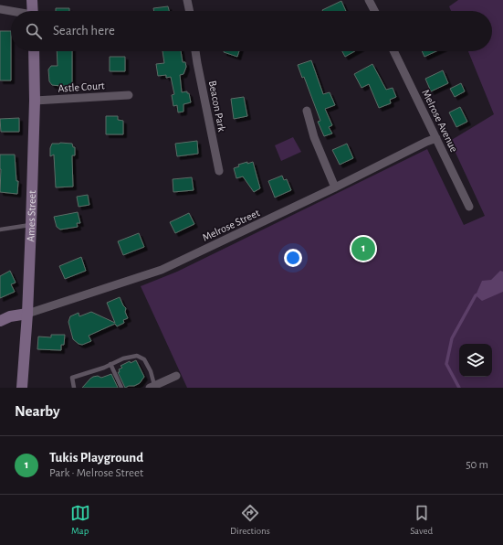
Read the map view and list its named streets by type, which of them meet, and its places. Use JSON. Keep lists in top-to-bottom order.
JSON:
{
  "streets": {
    "street": [
      "Astle Court",
      "Beacon Park",
      "Melrose Avenue",
      "Ames Street",
      "Melrose Street"
    ]
  },
  "crossings": [
    ["Astle Court", "Ames Street"],
    ["Melrose Avenue", "Melrose Street"],
    ["Ames Street", "Melrose Street"]
  ],
  "page": {
    "search": "Search here",
    "pins": "1",
    "heading": "Nearby",
    "list": [
      {
        "mark": "1",
        "name": "Tukis Playground",
        "note": "Park · Melrose Street",
        "value": "50 m"
      }
    ],
    "nav": ["Map", "Directions", "Saved"]
  }
}
